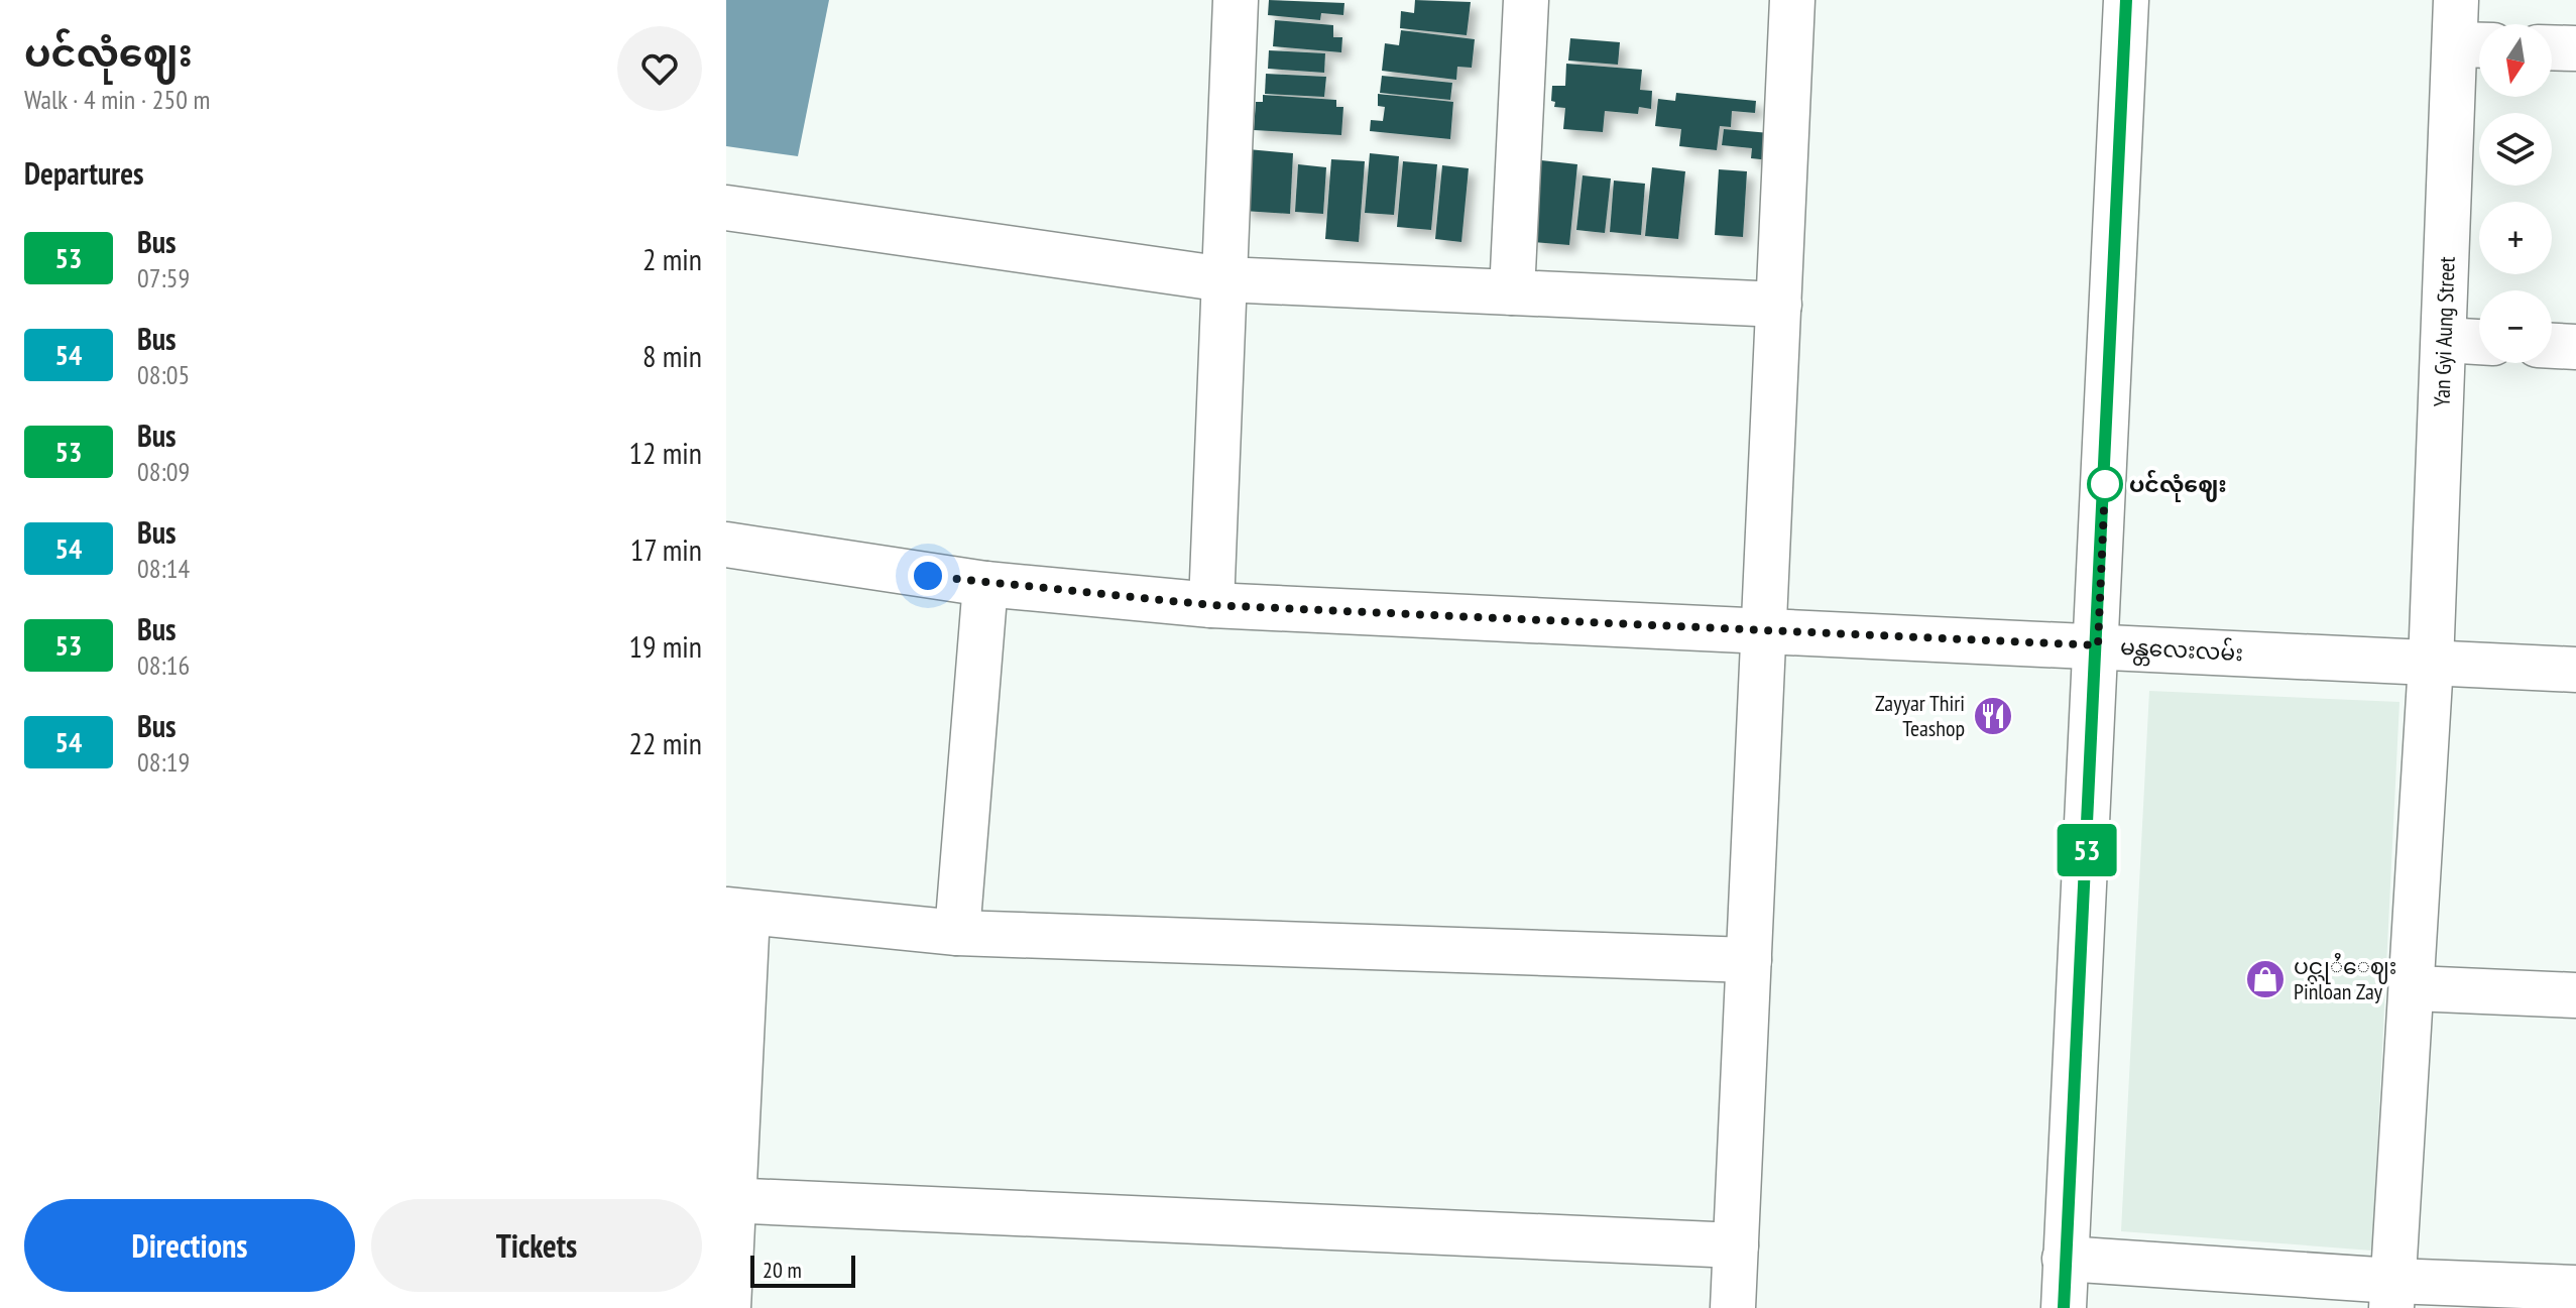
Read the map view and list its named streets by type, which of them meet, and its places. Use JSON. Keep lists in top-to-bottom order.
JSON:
{
  "streets": {
    "street": ["Yan Gyi Aung Street", "မန္တလေးလမ်း"]
  },
  "crossings": [
    ["Yan Gyi Aung Street", "မန္တလေးလမ်း"]
  ],
  "places": {
    "other": ["ပင်လုံဈေး"],
    "restaurant": ["Zayyar Thiri Teashop"],
    "shop": ["ပင္လုႆေဈး Pinloan Zay"]
  },
  "lines": ["bus line 53"],
  "scale_bar": "20 m",
  "north": "bottom",
  "page": {
    "heading": [
      ["ပင်လုံဈေး", "Walk · 4 min · 250 m"],
      "Departures"
    ],
    "on_map": "53",
    "map_buttons": ["+", "−"],
    "list": [
      {
        "mark": "53",
        "name": "Bus",
        "note": "07:59",
        "value": "2 min"
      },
      {
        "mark": "54",
        "name": "Bus",
        "note": "08:05",
        "value": "8 min"
      },
      {
        "mark": "53",
        "name": "Bus",
        "note": "08:09",
        "value": "12 min"
      },
      {
        "mark": "54",
        "name": "Bus",
        "note": "08:14",
        "value": "17 min"
      },
      {
        "mark": "53",
        "name": "Bus",
        "note": "08:16",
        "value": "19 min"
      },
      {
        "mark": "54",
        "name": "Bus",
        "note": "08:19",
        "value": "22 min"
      }
    ],
    "buttons": ["Directions", "Tickets"],
    "scale": "20 m"
  }
}
